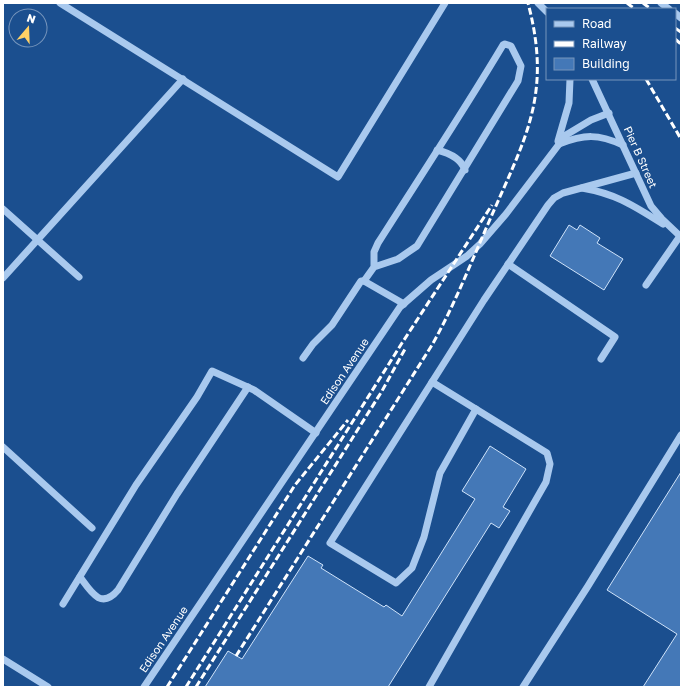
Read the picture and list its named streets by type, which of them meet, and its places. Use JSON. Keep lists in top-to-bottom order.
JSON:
{
  "streets": {
    "street": ["Pier B Street", "Edison Avenue"]
  },
  "crossings": [
    ["Pier B Street", "Edison Avenue"]
  ],
  "legend": ["Road", "Railway", "Building"],
  "north": "top"
}
